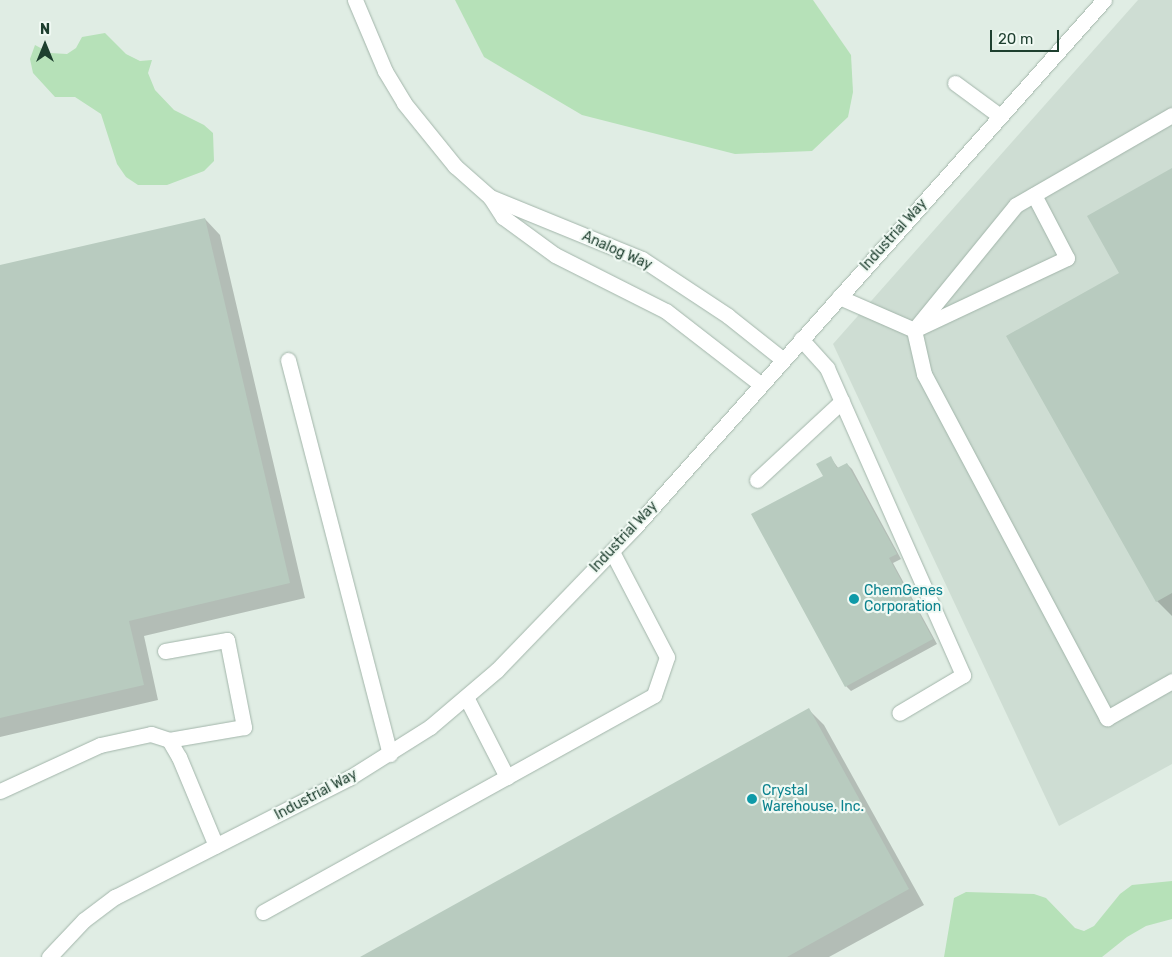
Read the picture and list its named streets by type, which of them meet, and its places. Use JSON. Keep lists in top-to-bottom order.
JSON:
{
  "streets": {
    "street": ["Industrial Way", "Analog Way"]
  },
  "crossings": [
    ["Industrial Way", "Analog Way"]
  ],
  "places": ["ChemGenes Corporation", "Crystal Warehouse, Inc."],
  "scale_bar": "20 m",
  "north": "top"
}
